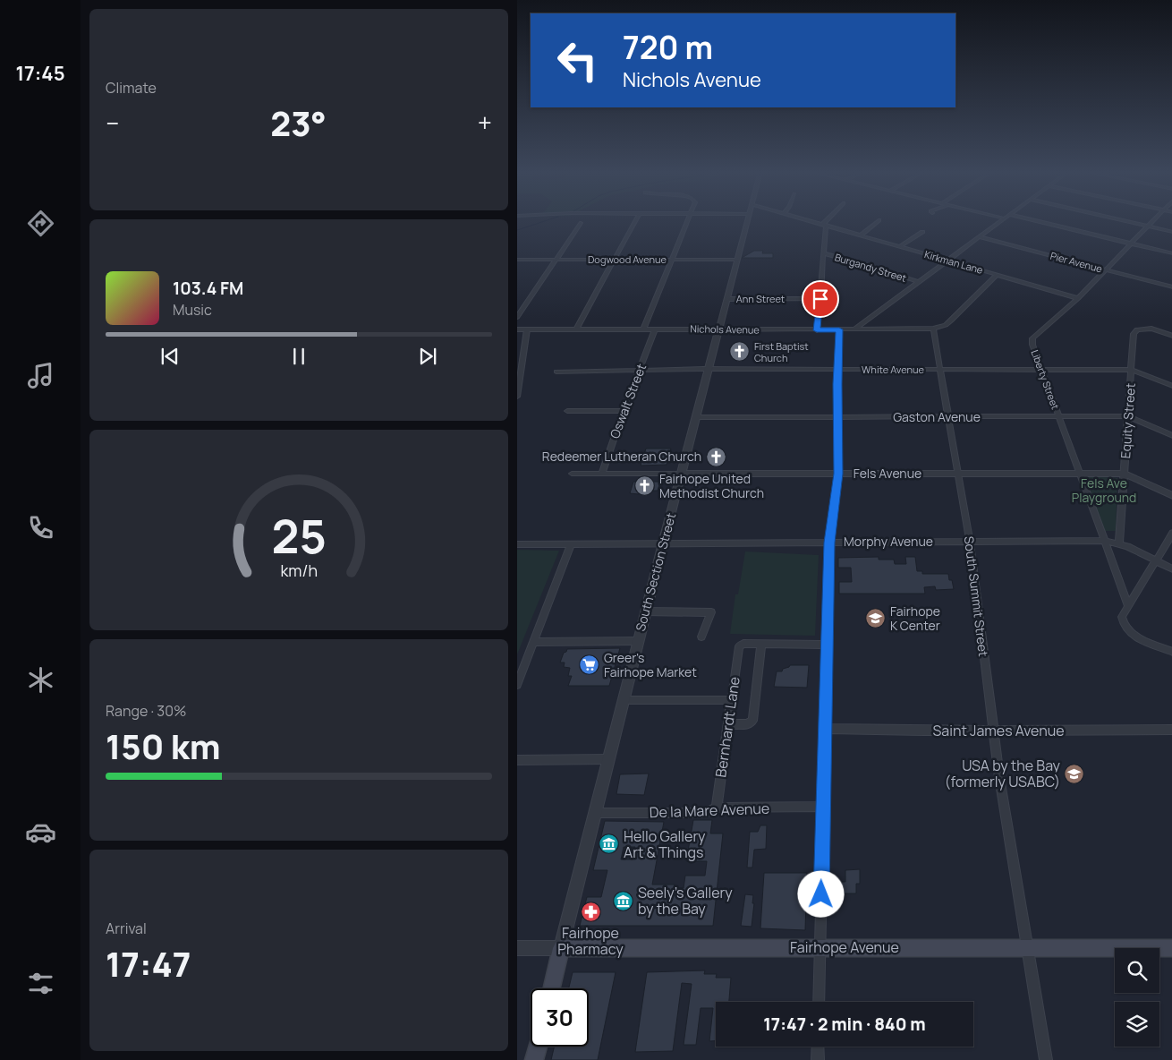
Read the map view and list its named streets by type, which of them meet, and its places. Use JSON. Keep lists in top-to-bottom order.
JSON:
{
  "streets": {
    "main road": ["Fairhope Avenue"],
    "street": [
      "Dogwood Avenue",
      "Kirkman Lane",
      "Pier Avenue",
      "Burgandy Street",
      "Ann Street",
      "Nichols Avenue",
      "White Avenue",
      "Liberty Street",
      "Oswalt Street",
      "Gaston Avenue",
      "Equity Street",
      "Fels Avenue",
      "Morphy Avenue",
      "South Section Street",
      "South Summit Street",
      "Bernhardt Lane",
      "Saint James Avenue",
      "De la Mare Avenue"
    ]
  },
  "crossings": [
    ["Dogwood Avenue", "South Section Street"],
    ["Kirkman Lane", "Liberty Street"],
    ["Pier Avenue", "Liberty Street"],
    ["Ann Street", "South Section Street"],
    ["Nichols Avenue", "Oswalt Street"],
    ["Nichols Avenue", "South Section Street"],
    ["Nichols Avenue", "South Summit Street"],
    ["White Avenue", "Liberty Street"],
    ["White Avenue", "Oswalt Street"],
    ["White Avenue", "Equity Street"],
    ["White Avenue", "South Section Street"],
    ["White Avenue", "South Summit Street"],
    ["Liberty Street", "Gaston Avenue"],
    ["Liberty Street", "Fels Avenue"],
    ["Liberty Street", "Morphy Avenue"],
    ["Oswalt Street", "Fels Avenue"],
    ["Gaston Avenue", "Equity Street"],
    ["Gaston Avenue", "South Section Street"],
    ["Gaston Avenue", "South Summit Street"],
    ["Equity Street", "Fels Avenue"],
    ["Equity Street", "Morphy Avenue"],
    ["Fels Avenue", "South Section Street"],
    ["Fels Avenue", "South Summit Street"],
    ["Morphy Avenue", "South Section Street"],
    ["Morphy Avenue", "South Summit Street"],
    ["South Section Street", "De la Mare Avenue"],
    ["South Section Street", "Fairhope Avenue"],
    ["South Summit Street", "Saint James Avenue"],
    ["South Summit Street", "Fairhope Avenue"],
    ["Bernhardt Lane", "De la Mare Avenue"]
  ],
  "parks": ["Fels Ave Playground"],
  "places": {
    "church": ["First Baptist Church", "Redeemer Lutheran Church", "Fairhope United Methodist Church"],
    "school or university": ["Fairhope K Center", "USA by the Bay (formerly USABC)"],
    "supermarket": ["Greer's Fairhope Market"],
    "museum": ["Hello Gallery Art & Things", "Seely's Gallery by the Bay"],
    "pharmacy": ["Fairhope Pharmacy"]
  },
  "page": {
    "tabs": "17:45",
    "tile": [
      "Climate",
      ["Range · 30%", "150 km"],
      ["Arrival", "17:47"]
    ],
    "turn": ["720 m", "Nichols Avenue"],
    "heat": ["−", "23°", "+"],
    "song": ["103.4 FM", "Music"],
    "limit": "30",
    "trip": "17:47 · 2 min · 840 m",
    "gauge": ["25", "km/h"]
  }
}
